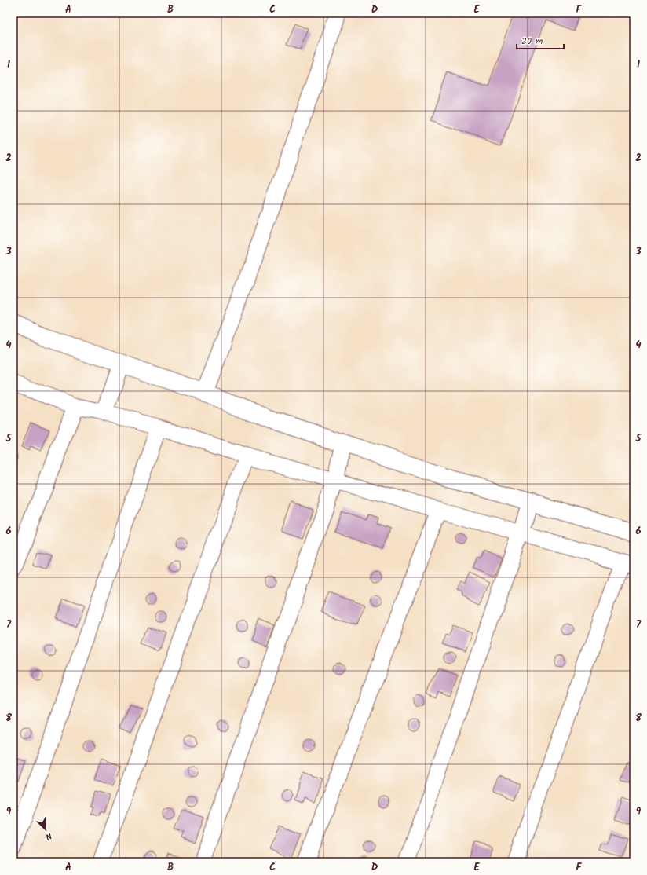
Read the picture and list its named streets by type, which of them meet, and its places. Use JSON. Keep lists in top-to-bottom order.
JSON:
{
  "scale_bar": "20 m",
  "north": "bottom right",
  "grid": {
    "columns": [
      "A",
      "B",
      "C",
      "D",
      "E",
      "F"
    ],
    "rows": [
      "1",
      "2",
      "3",
      "4",
      "5",
      "6",
      "7",
      "8",
      "9"
    ]
  }
}
